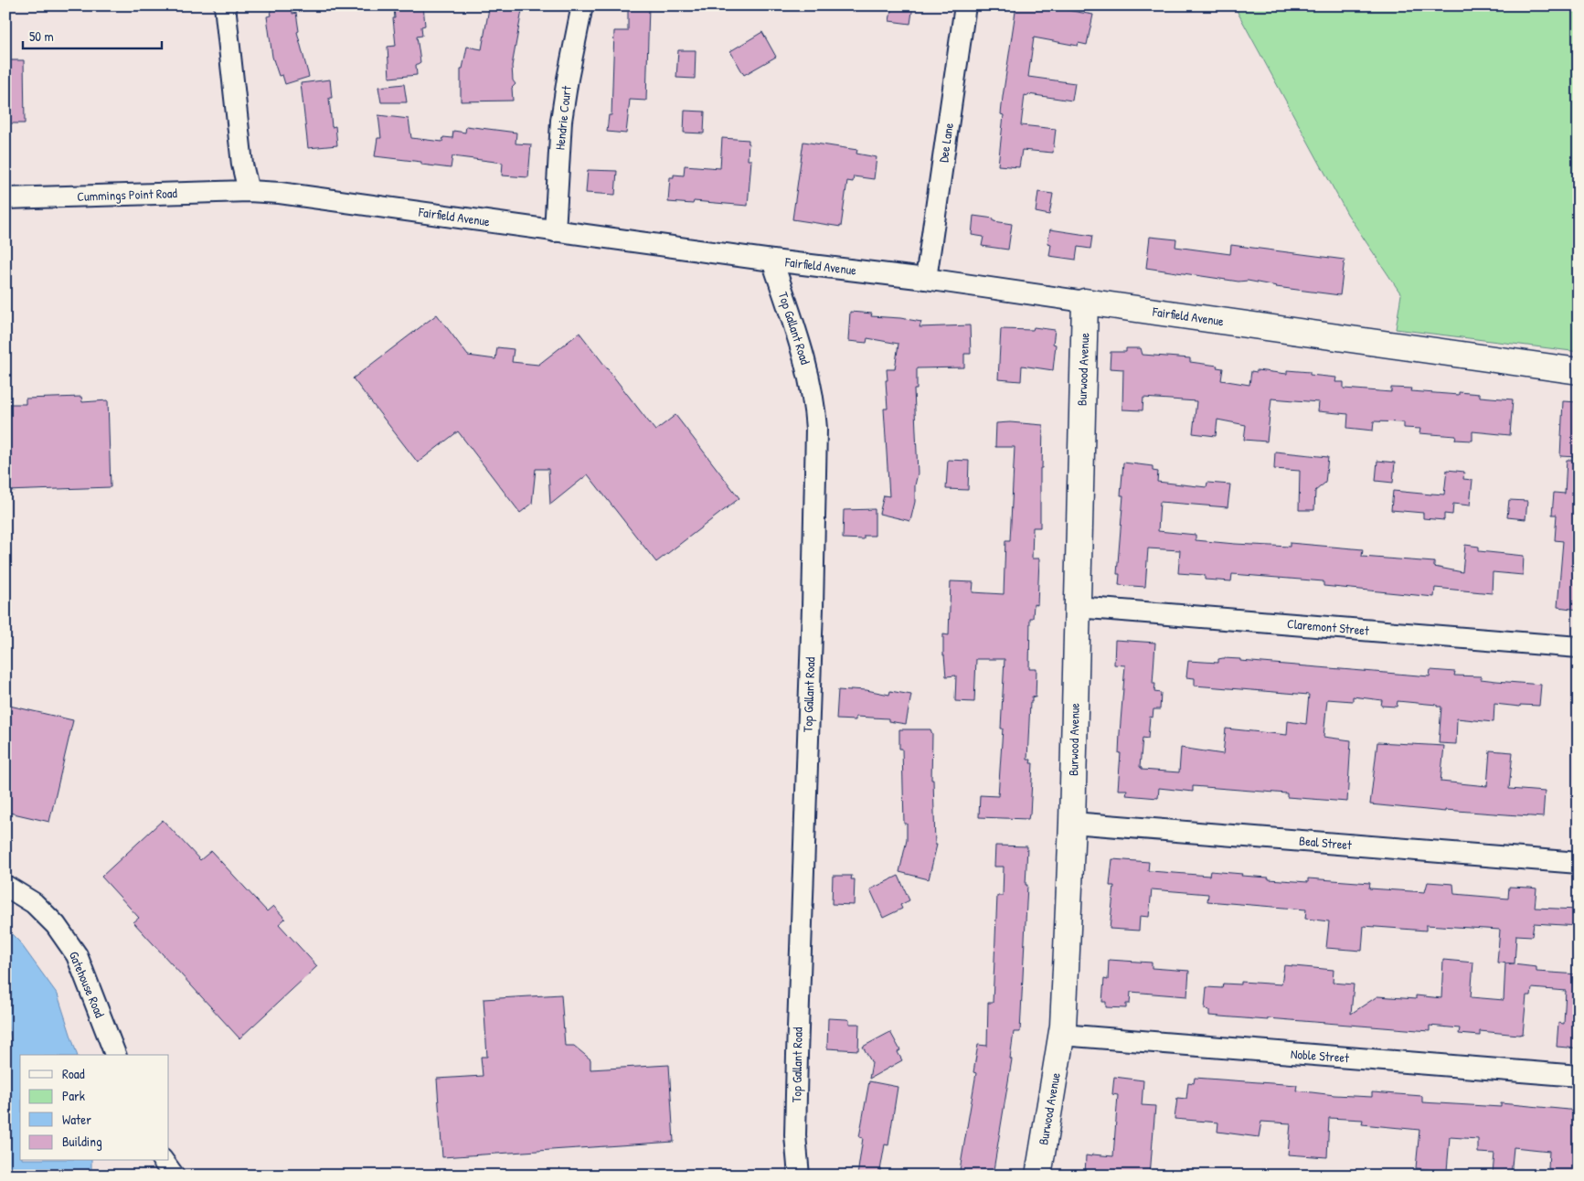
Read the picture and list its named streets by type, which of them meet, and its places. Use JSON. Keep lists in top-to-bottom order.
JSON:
{
  "streets": {
    "street": [
      "Hendrie Court",
      "Dee Lane",
      "Cummings Point Road",
      "Fairfield Avenue",
      "Top Gallant Road",
      "Burwood Avenue",
      "Claremont Street",
      "Beal Street",
      "Gatehouse Road",
      "Noble Street"
    ]
  },
  "crossings": [
    ["Hendrie Court", "Fairfield Avenue"],
    ["Dee Lane", "Fairfield Avenue"],
    ["Cummings Point Road", "Fairfield Avenue"],
    ["Fairfield Avenue", "Top Gallant Road"],
    ["Fairfield Avenue", "Burwood Avenue"],
    ["Burwood Avenue", "Claremont Street"],
    ["Burwood Avenue", "Beal Street"],
    ["Burwood Avenue", "Noble Street"]
  ],
  "legend": [
    "Road",
    "Park",
    "Water",
    "Building"
  ],
  "scale_bar": "50 m"
}
